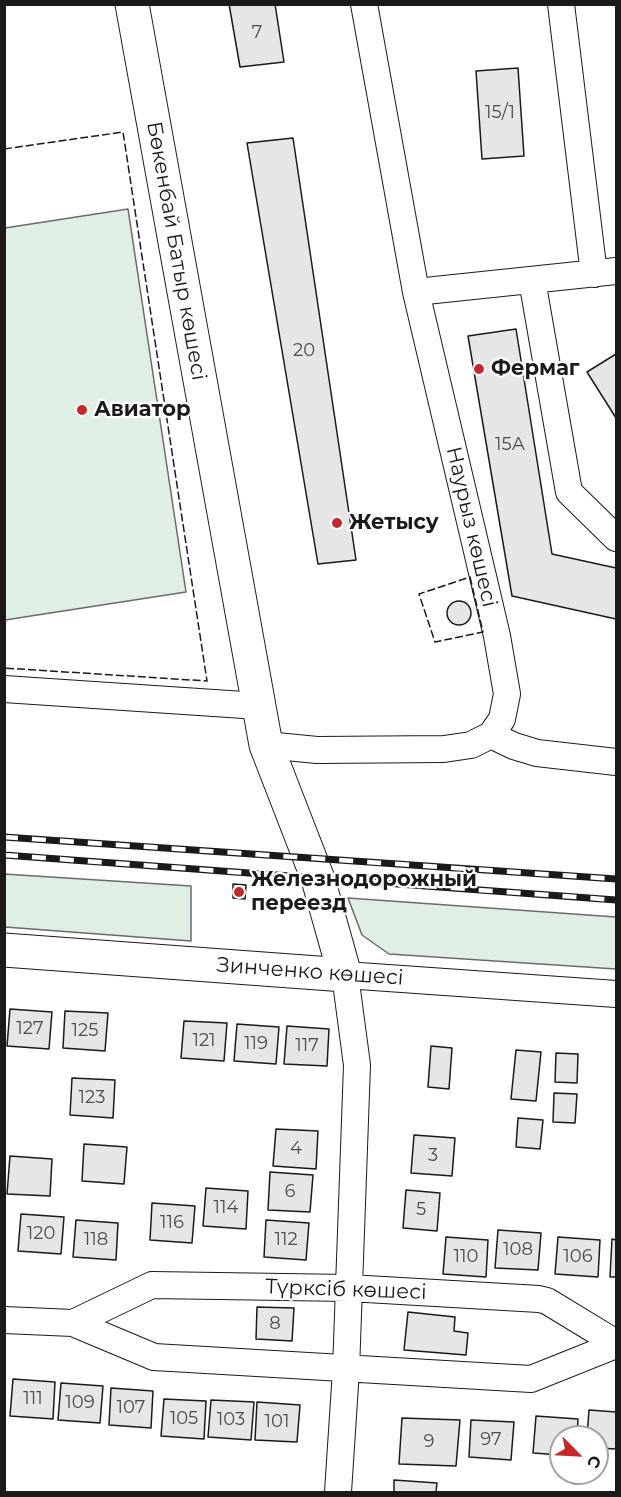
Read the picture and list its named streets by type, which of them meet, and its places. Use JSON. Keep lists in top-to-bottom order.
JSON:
{
  "streets": {
    "main road": ["Бөкенбай Батыр көшесі", "Зинченко көшесі"],
    "street": ["Наурыз көшесі", "Түрксіб көшесі"]
  },
  "crossings": [
    ["Бөкенбай Батыр көшесі", "Зинченко көшесі"]
  ],
  "places": [
    "Фермаг",
    "Авиатор",
    "Жетысу",
    "Железнодорожный переезд"
  ],
  "house_numbers": [
    "7",
    "15/1",
    "20",
    "15А",
    "127",
    "125",
    "121",
    "119",
    "117",
    "123",
    "4",
    "3",
    "6",
    "114",
    "5",
    "116",
    "120",
    "118",
    "112",
    "108",
    "110",
    "106",
    "8",
    "111",
    "109",
    "107",
    "105",
    "103",
    "101",
    "97",
    "9"
  ],
  "north": "bottom right"
}
